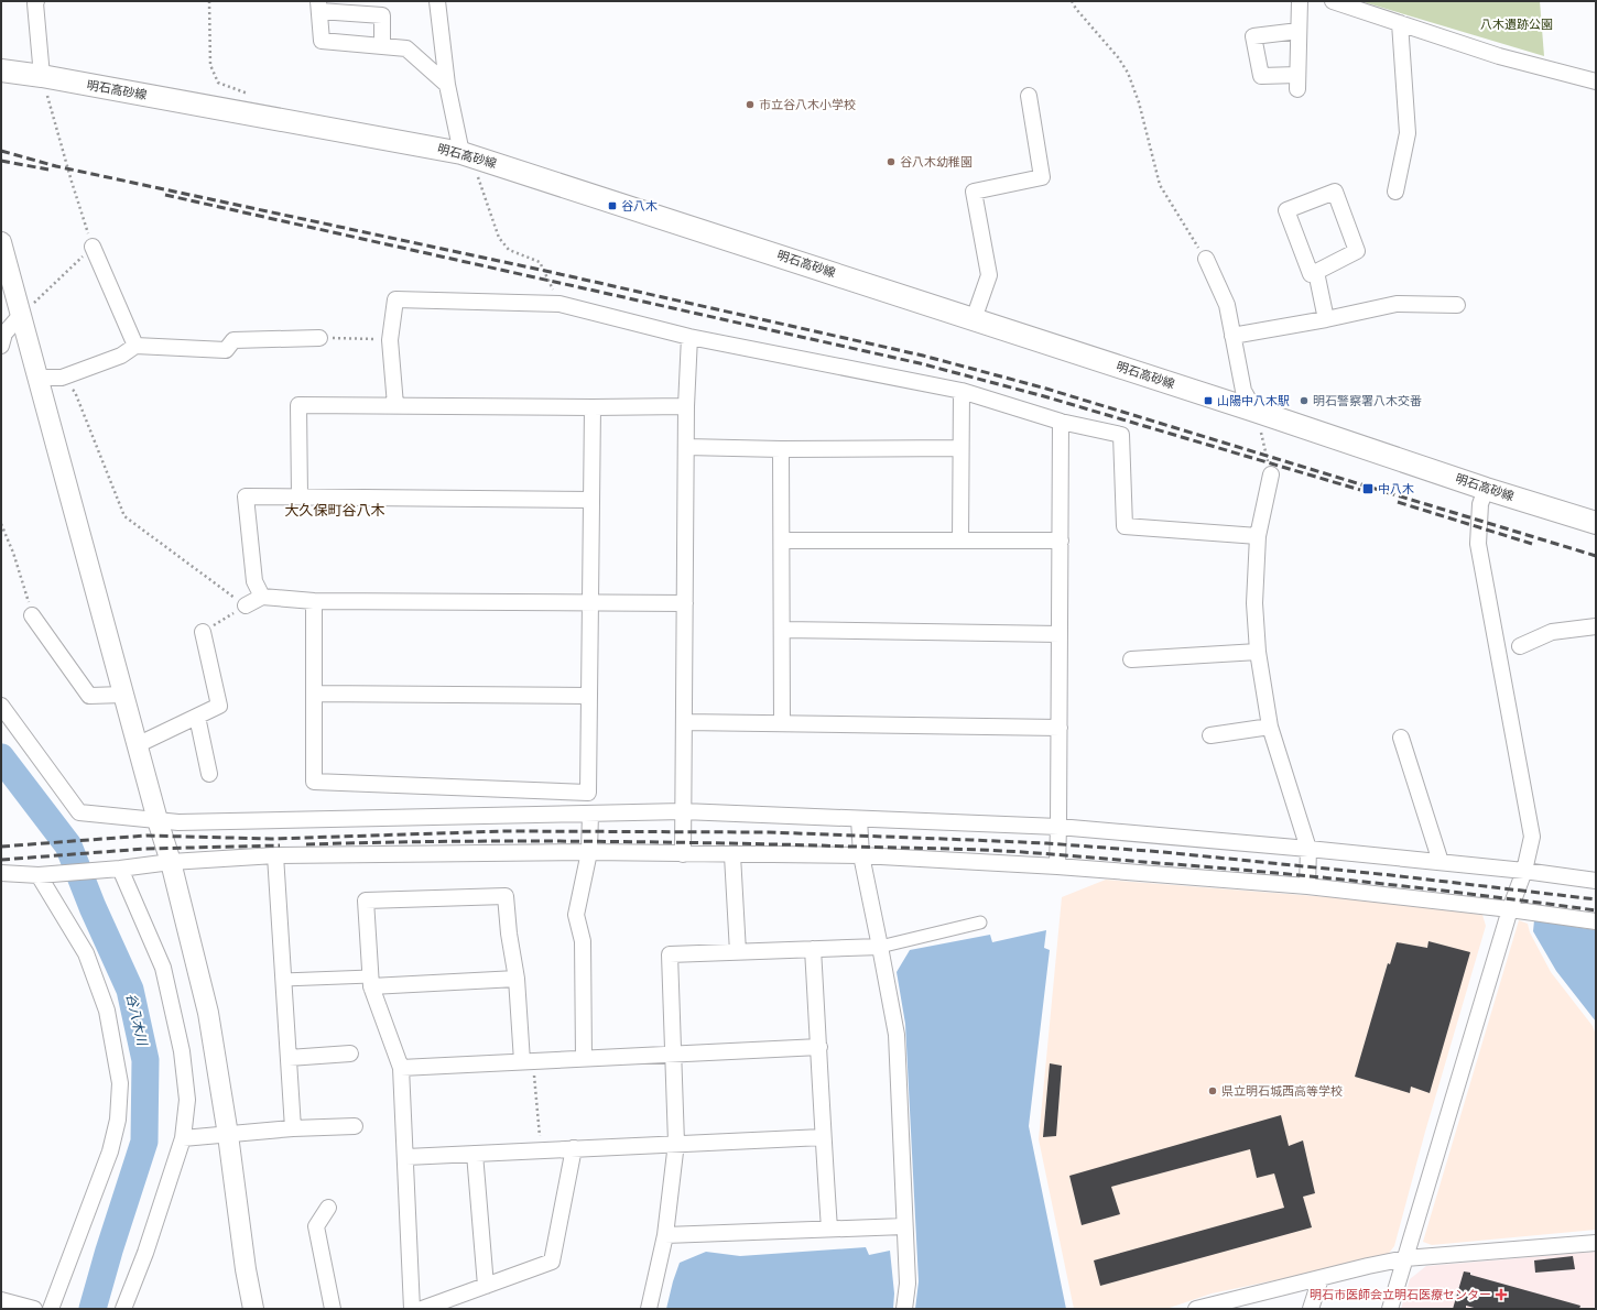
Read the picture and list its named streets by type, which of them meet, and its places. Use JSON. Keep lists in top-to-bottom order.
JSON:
{
  "streets": {
    "main road": ["明石高砂線"]
  },
  "districts": ["大久保町谷八木"],
  "water": ["谷八木川"],
  "parks": ["八木遺跡公園"],
  "places": {
    "other": [
      "市立谷八木小学校",
      "谷八木幼稚園",
      "明石警察署八木交番",
      "県立明石城西高等学校"
    ],
    "transit": ["谷八木", "山陽中八木駅", "中八木"],
    "health": ["明石市医師会立明石医療センター"]
  }
}
